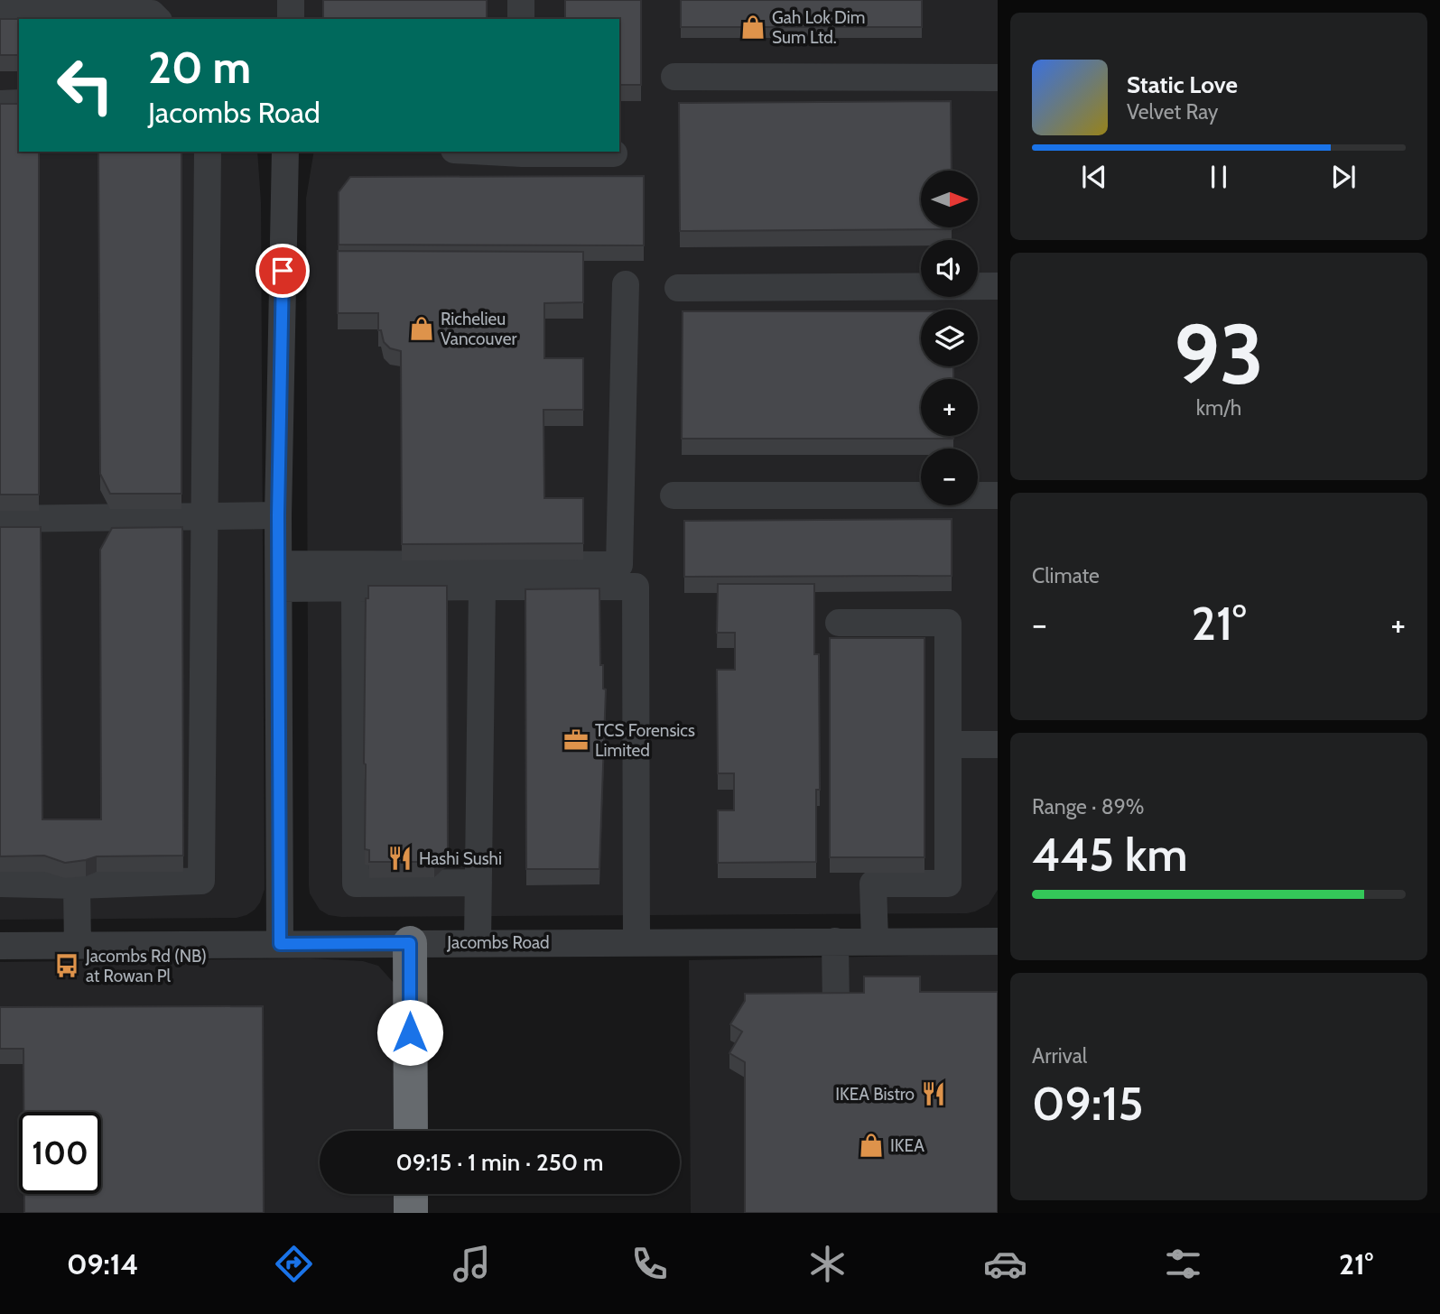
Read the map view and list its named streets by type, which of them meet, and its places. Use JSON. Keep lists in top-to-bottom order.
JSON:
{
  "streets": {
    "street": ["Jacombs Road"]
  },
  "places": {
    "shop": ["Gah Lok Dim Sum Ltd.", "Richelieu Vancouver", "IKEA"],
    "office": ["TCS Forensics Limited"],
    "restaurant": ["Hashi Sushi", "IKEA Bistro"],
    "bus stop": ["Jacombs Rd (NB) at Rowan Pl"]
  },
  "north": "right",
  "page": {
    "turn": ["20 m", "Jacombs Road"],
    "song": ["Static Love", "Velvet Ray"],
    "map_buttons": ["+", "−"],
    "tile": [
      ["93", "km/h"],
      "Climate",
      ["Range · 89%", "445 km"],
      ["Arrival", "09:15"]
    ],
    "heat": ["−", "21°", "+"],
    "limit": "100",
    "trip": "09:15 · 1 min · 250 m",
    "tabs": ["09:14", "21°"]
  }
}
